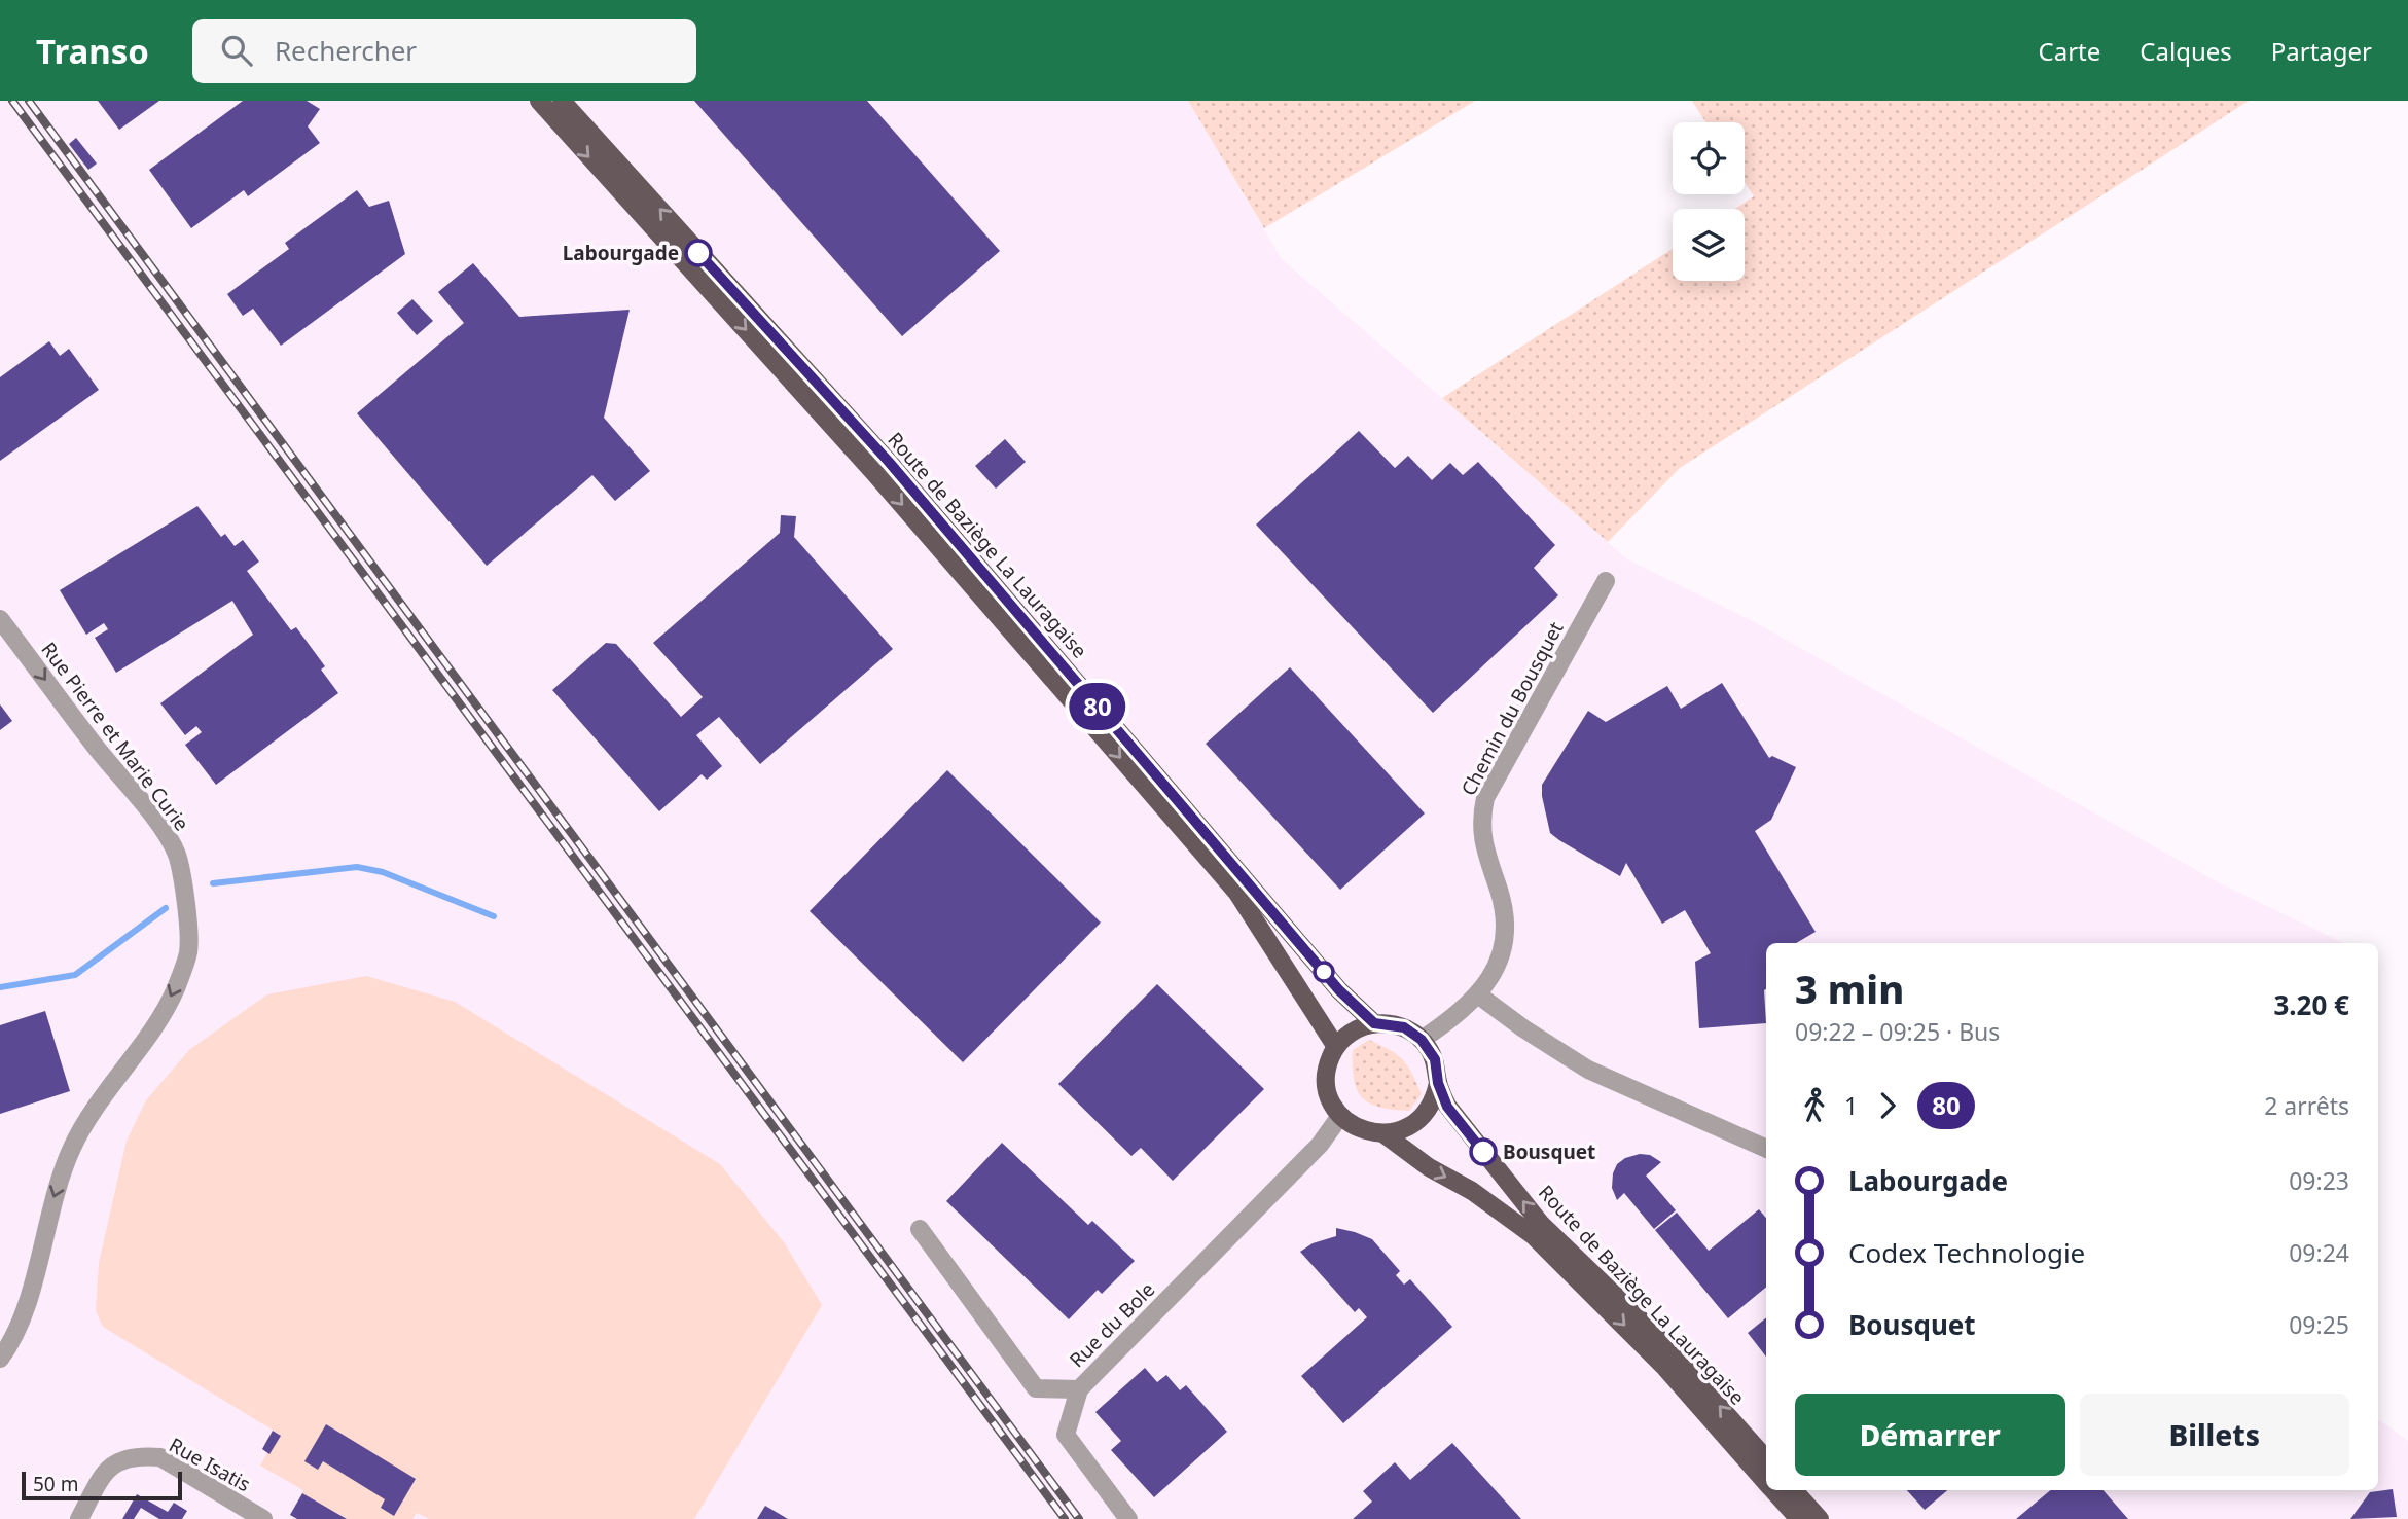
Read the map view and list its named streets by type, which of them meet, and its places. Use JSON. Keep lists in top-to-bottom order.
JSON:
{
  "streets": {
    "main road": ["Route de Baziège La Lauragaise"],
    "street": [
      "Chemin du Bousquet",
      "Rue Pierre et Marie Curie",
      "Rue du Bole",
      "Rue Isatis"
    ]
  },
  "crossings": [
    ["Route de Baziège La Lauragaise", "Chemin du Bousquet"],
    ["Route de Baziège La Lauragaise", "Rue du Bole"],
    ["Chemin du Bousquet", "Rue du Bole"]
  ],
  "one_way": ["Rue Pierre et Marie Curie"],
  "places": ["Labourgade", "Bousquet"],
  "lines": ["bus line 80"],
  "scale_bar": "50 m",
  "page": {
    "header": "Transo",
    "search": "Rechercher",
    "nav": ["Carte", "Calques", "Partager"],
    "on_map": "80",
    "heading": ["3 min", "09:22 – 09:25 · Bus", "3.20 €"],
    "legs": ["1", "80", "2 arrêts"],
    "list": [
      {
        "name": "Labourgade",
        "value": "09:23"
      },
      {
        "name": "Codex Technologie",
        "value": "09:24"
      },
      {
        "name": "Bousquet",
        "value": "09:25"
      }
    ],
    "buttons": ["Démarrer", "Billets"],
    "scale": "50 m"
  }
}
